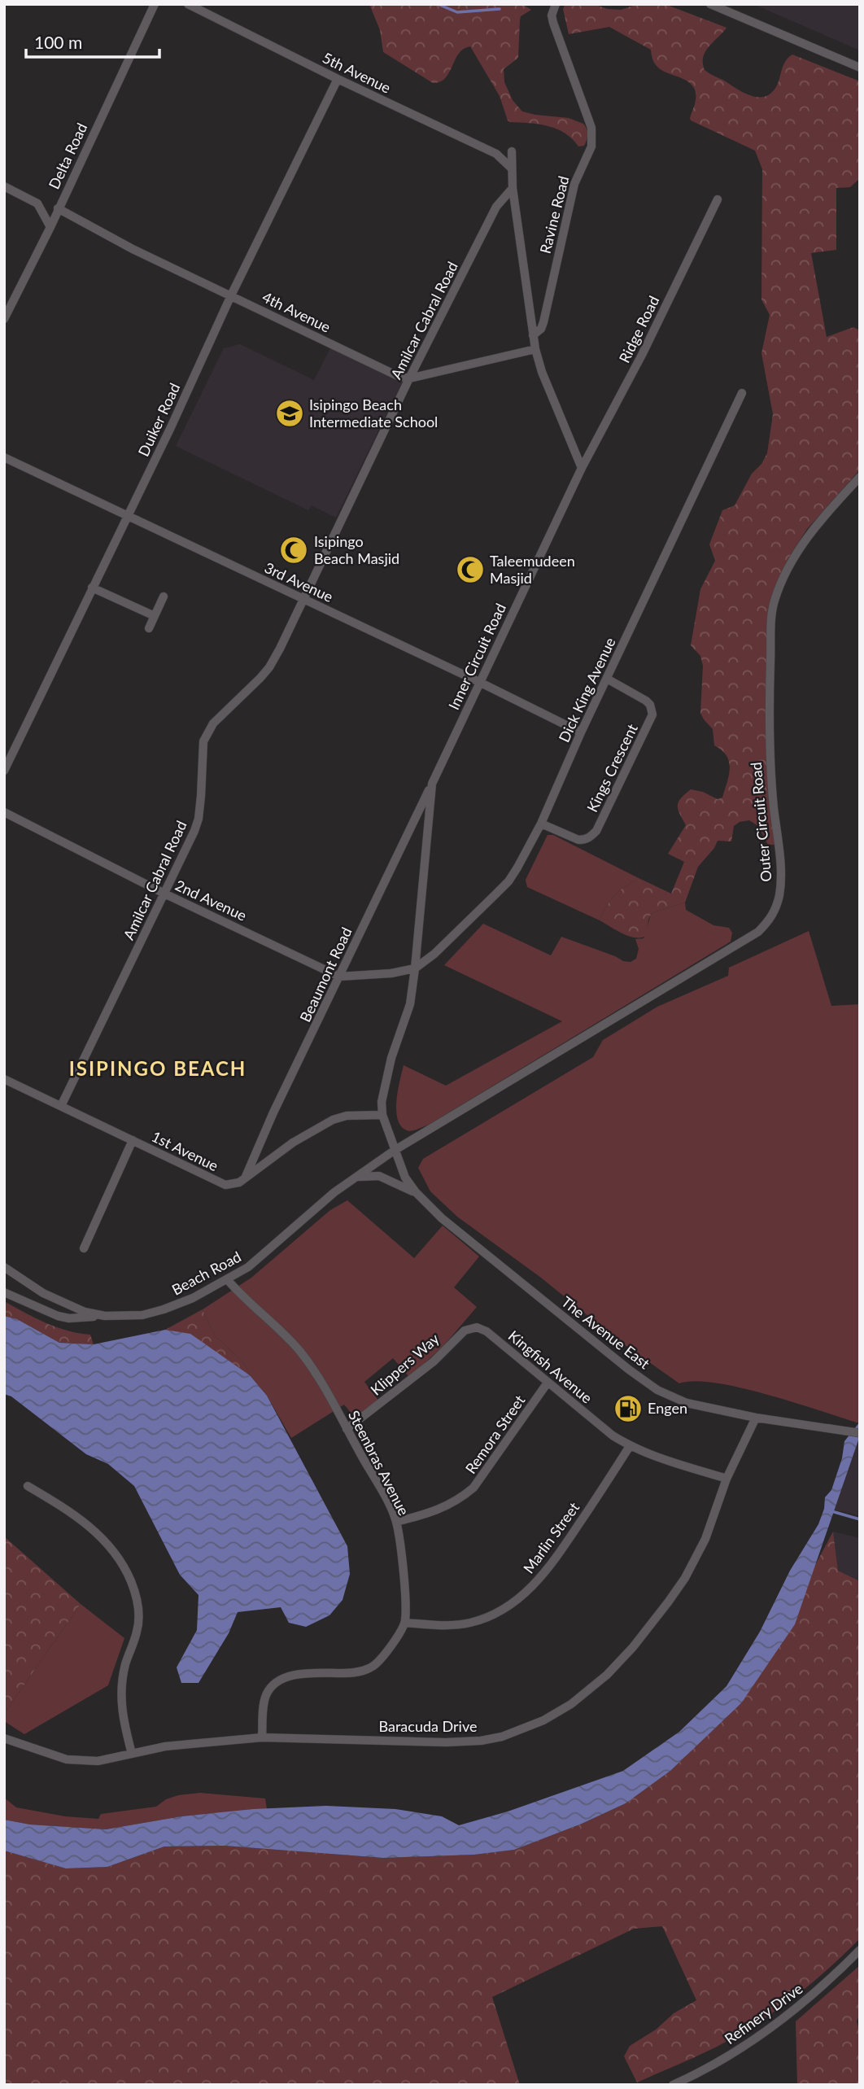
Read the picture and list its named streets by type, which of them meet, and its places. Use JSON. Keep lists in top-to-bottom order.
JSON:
{
  "streets": {
    "street": [
      "5th Avenue",
      "Delta Road",
      "Ravine Road",
      "4th Avenue",
      "Amilcar Cabral Road",
      "Ridge Road",
      "Duiker Road",
      "3rd Avenue",
      "Inner Circuit Road",
      "Dick King Avenue",
      "Kings Crescent",
      "Outer Circuit Road",
      "2nd Avenue",
      "Beaumont Road",
      "1st Avenue",
      "Beach Road",
      "The Avenue East",
      "Klippers Way",
      "Kingfish Avenue",
      "Remora Street",
      "Steenbras Avenue",
      "Marlin Street",
      "Baracuda Drive",
      "Refinery Drive"
    ]
  },
  "crossings": [
    ["5th Avenue", "Duiker Road"],
    ["Delta Road", "4th Avenue"],
    ["4th Avenue", "Amilcar Cabral Road"],
    ["4th Avenue", "Duiker Road"],
    ["Amilcar Cabral Road", "3rd Avenue"],
    ["Amilcar Cabral Road", "2nd Avenue"],
    ["Amilcar Cabral Road", "1st Avenue"],
    ["Ridge Road", "Inner Circuit Road"],
    ["Duiker Road", "3rd Avenue"],
    ["3rd Avenue", "Inner Circuit Road"],
    ["3rd Avenue", "Dick King Avenue"],
    ["Inner Circuit Road", "Dick King Avenue"],
    ["Inner Circuit Road", "Outer Circuit Road"],
    ["Inner Circuit Road", "2nd Avenue"],
    ["Inner Circuit Road", "Beaumont Road"],
    ["Inner Circuit Road", "1st Avenue"],
    ["Inner Circuit Road", "Beach Road"],
    ["Inner Circuit Road", "The Avenue East"],
    ["Dick King Avenue", "Kings Crescent"],
    ["Dick King Avenue", "2nd Avenue"],
    ["Outer Circuit Road", "Beach Road"],
    ["Outer Circuit Road", "The Avenue East"],
    ["2nd Avenue", "Beaumont Road"],
    ["Beaumont Road", "1st Avenue"],
    ["Beach Road", "The Avenue East"],
    ["Beach Road", "Steenbras Avenue"],
    ["The Avenue East", "Baracuda Drive"],
    ["Klippers Way", "Kingfish Avenue"],
    ["Klippers Way", "Steenbras Avenue"],
    ["Kingfish Avenue", "Remora Street"],
    ["Kingfish Avenue", "Marlin Street"],
    ["Kingfish Avenue", "Baracuda Drive"],
    ["Remora Street", "Steenbras Avenue"],
    ["Steenbras Avenue", "Marlin Street"]
  ],
  "districts": ["ISIPINGO BEACH"],
  "places": {
    "school or university": ["Isipingo Beach Intermediate School"],
    "mosque": ["Isipingo Beach Masjid", "Taleemudeen Masjid"],
    "fuel station": ["Engen"]
  },
  "scale_bar": "100 m"
}
